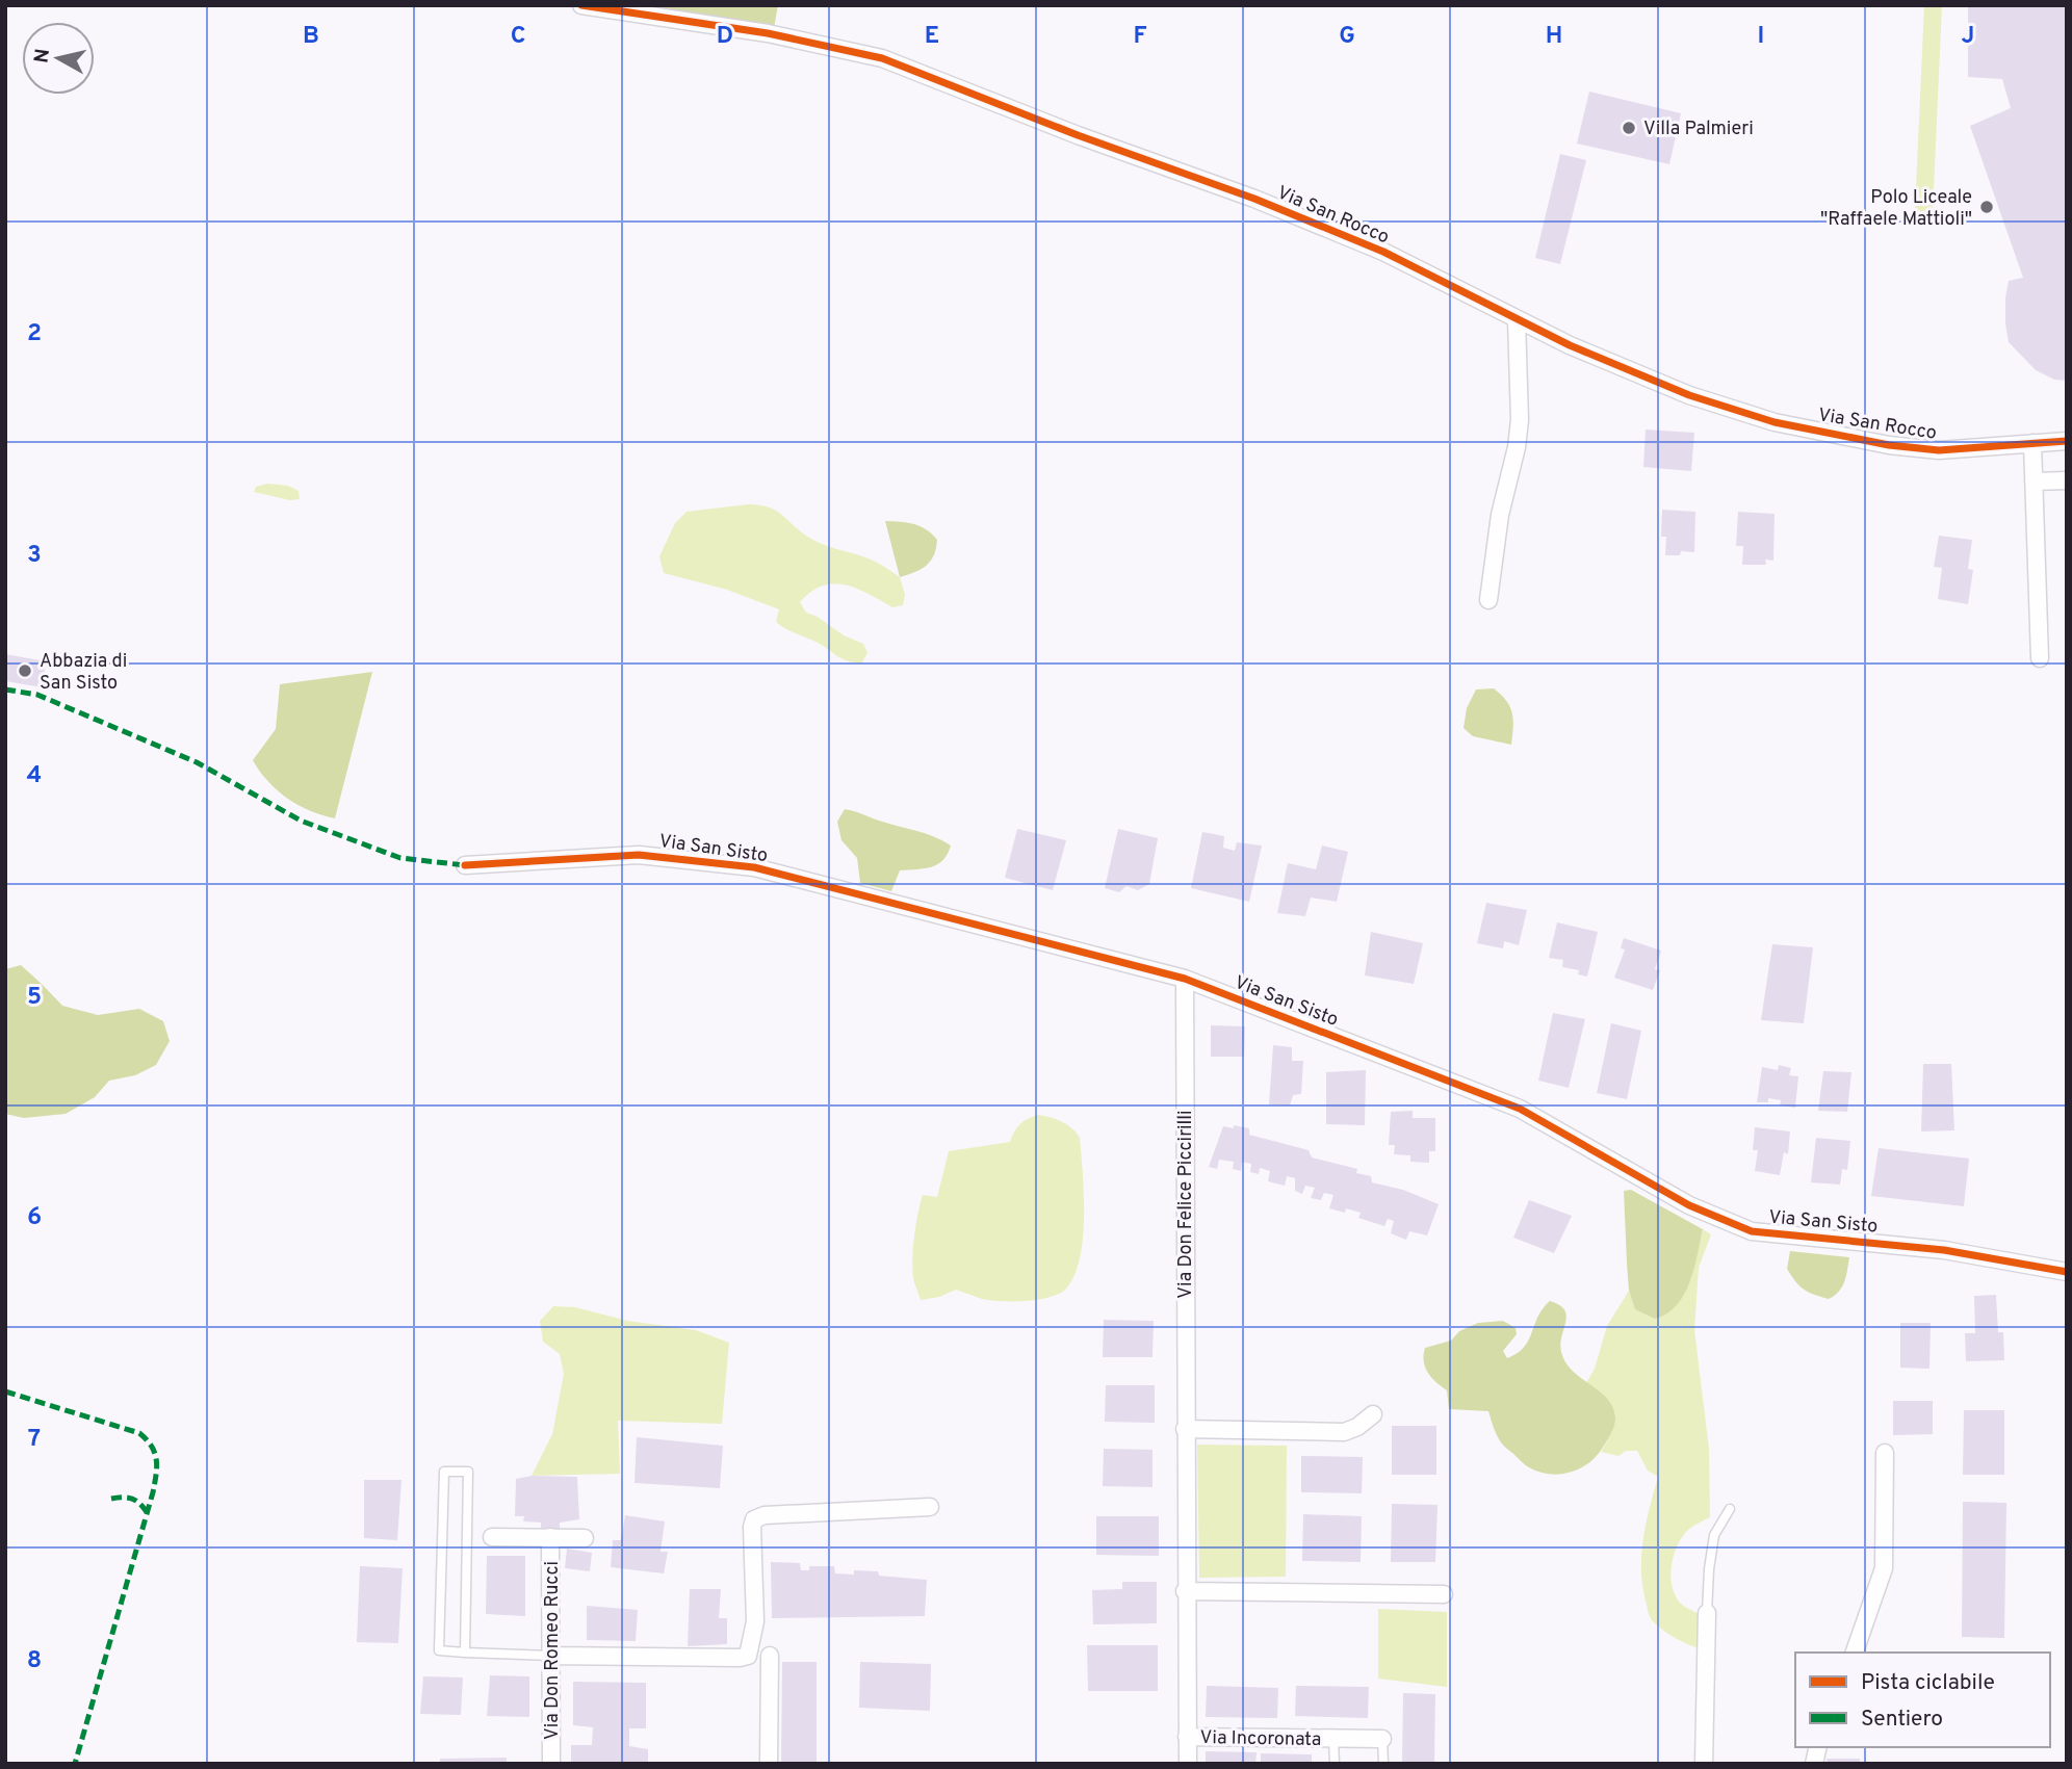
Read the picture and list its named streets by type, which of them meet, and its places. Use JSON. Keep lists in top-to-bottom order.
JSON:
{
  "streets": {
    "street": [
      "Via San Rocco",
      "Via San Sisto",
      "Via Don Felice Piccirilli",
      "Via Don Romeo Rucci",
      "Via Incoronata"
    ]
  },
  "crossings": [
    ["Via San Sisto", "Via Don Felice Piccirilli"],
    ["Via Don Felice Piccirilli", "Via Incoronata"]
  ],
  "places": ["Villa Palmieri", "Polo Liceale \"Raffaele Mattioli\"", "Abbazia di San Sisto"],
  "legend": ["Pista ciclabile", "Sentiero"],
  "north": "left",
  "grid": {
    "columns": [
      "B",
      "C",
      "D",
      "E",
      "F",
      "G",
      "H",
      "I",
      "J"
    ],
    "rows": [
      "2",
      "3",
      "4",
      "5",
      "6",
      "7",
      "8"
    ]
  }
}
